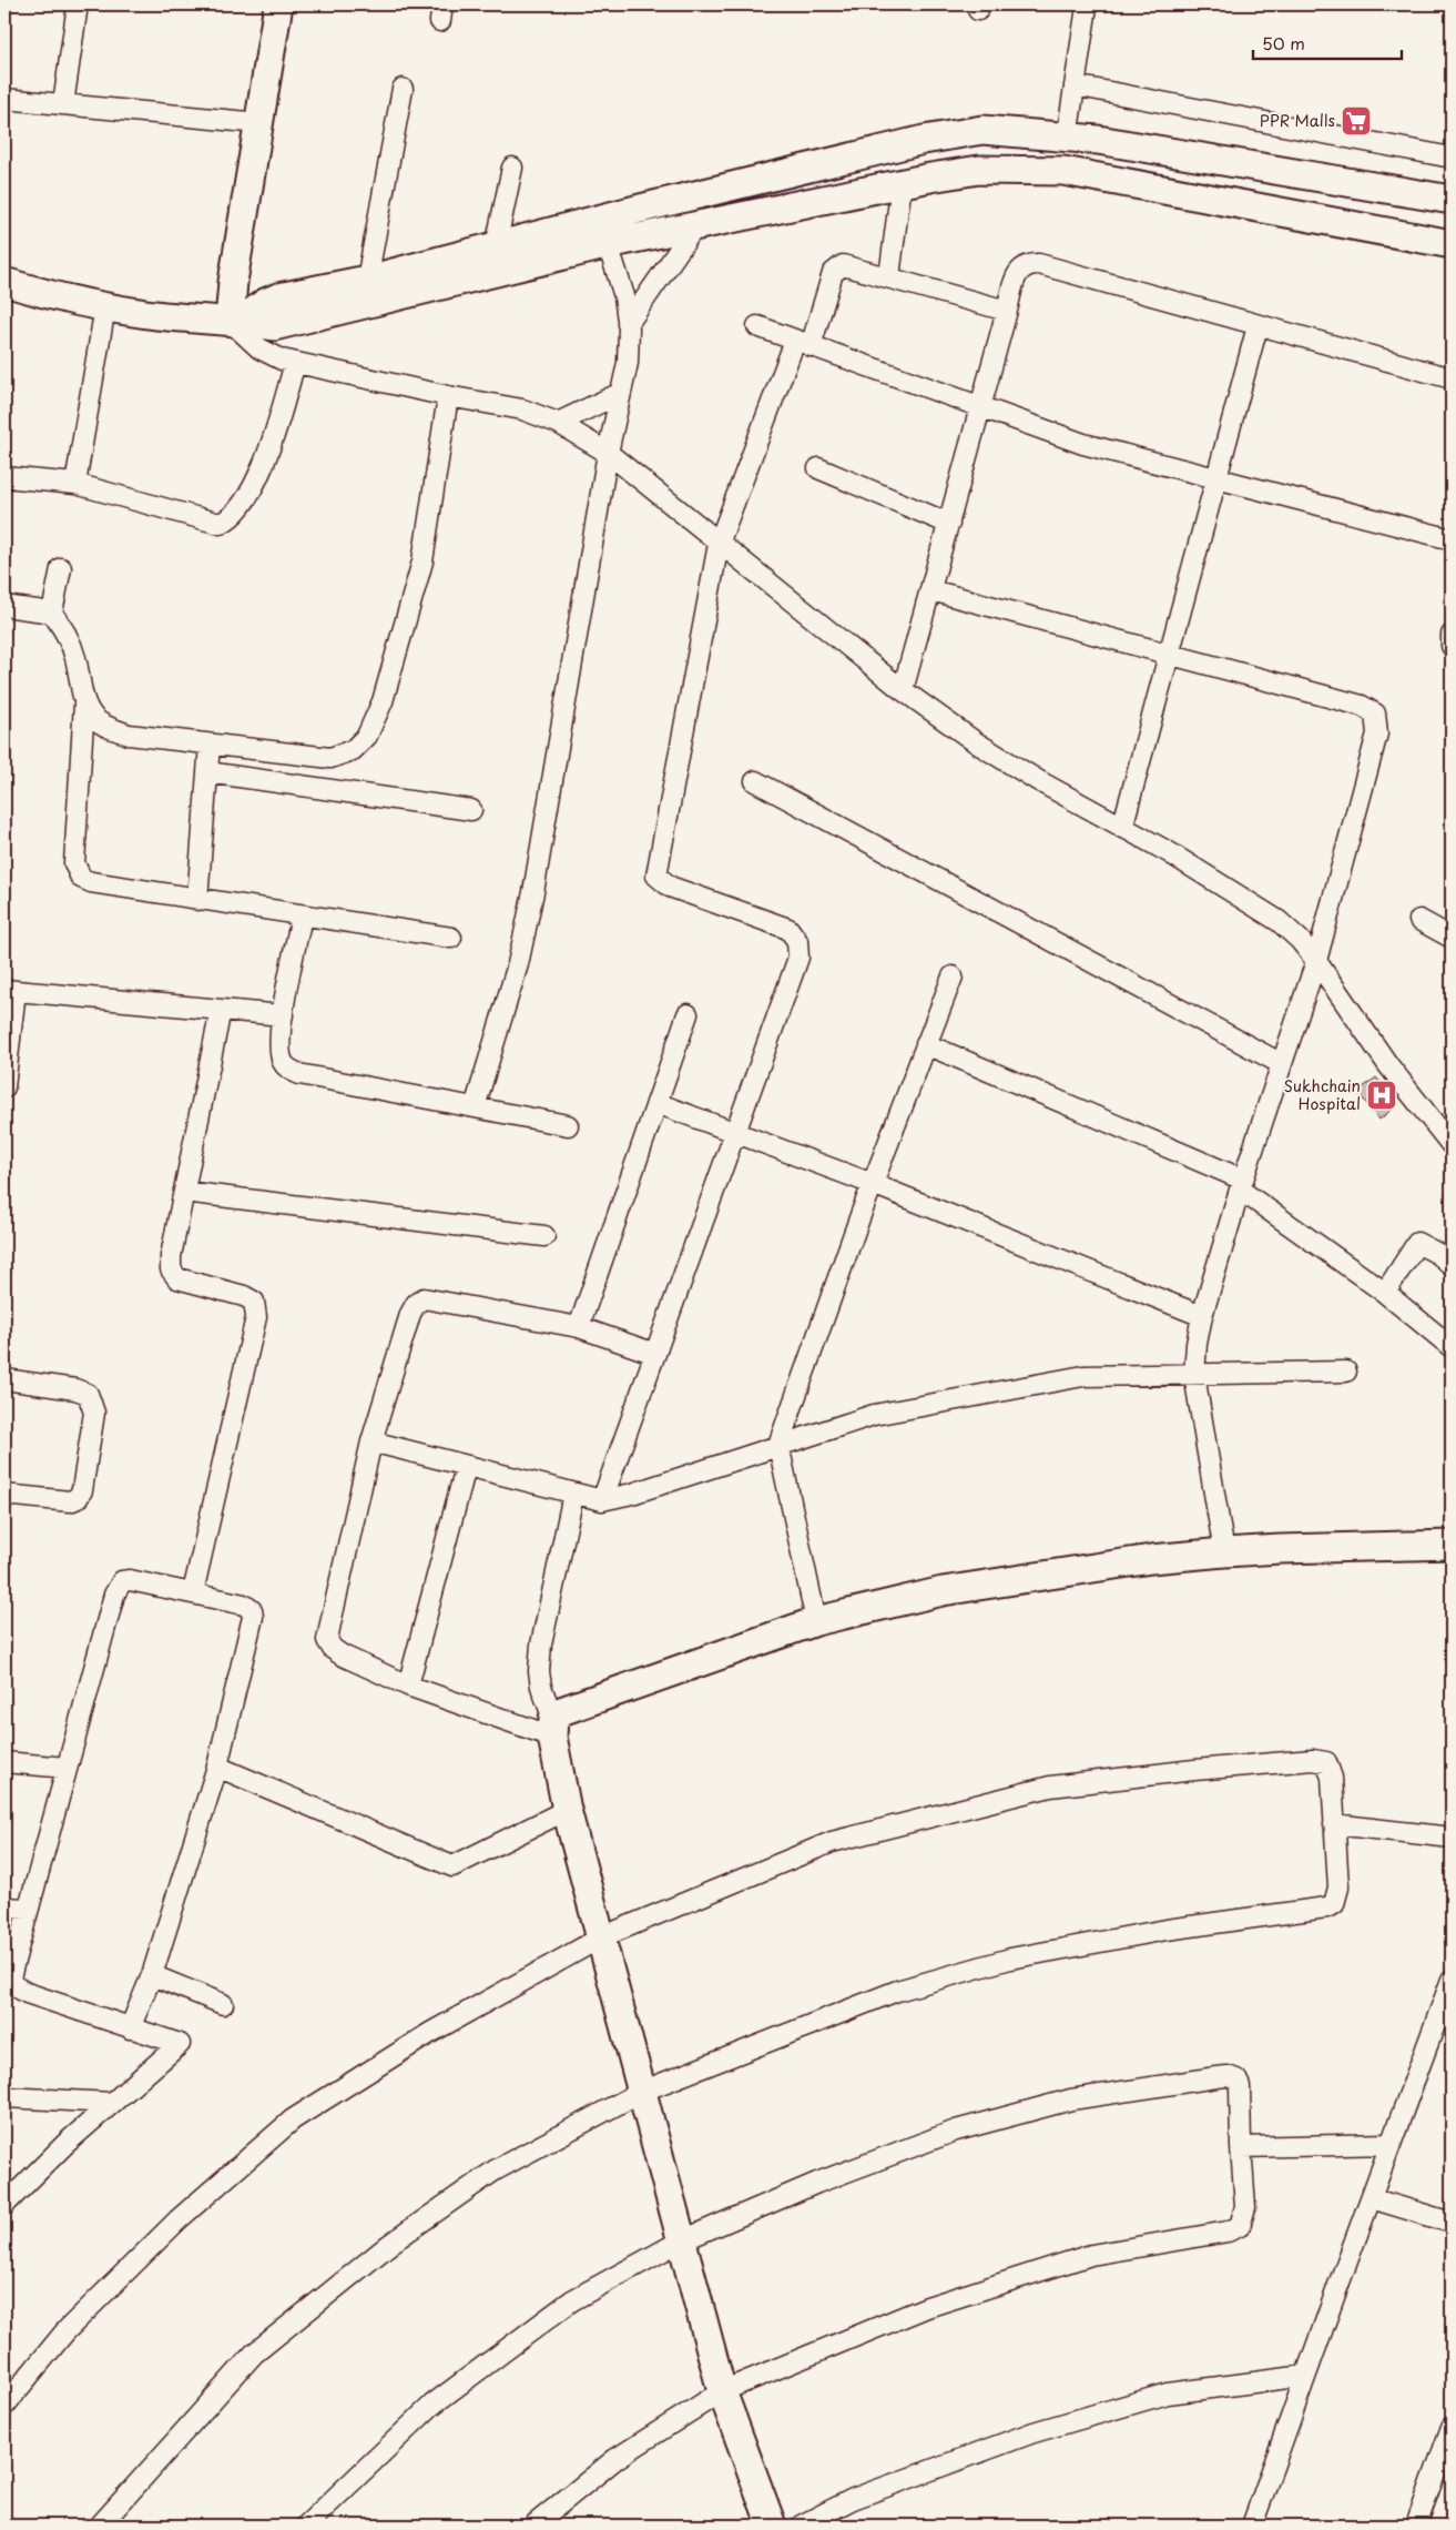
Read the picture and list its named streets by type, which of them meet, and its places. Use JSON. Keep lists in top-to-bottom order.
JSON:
{
  "places": {
    "supermarket": ["PPR Malls"],
    "hospital": ["Sukhchain Hospital"]
  },
  "scale_bar": "50 m"
}
